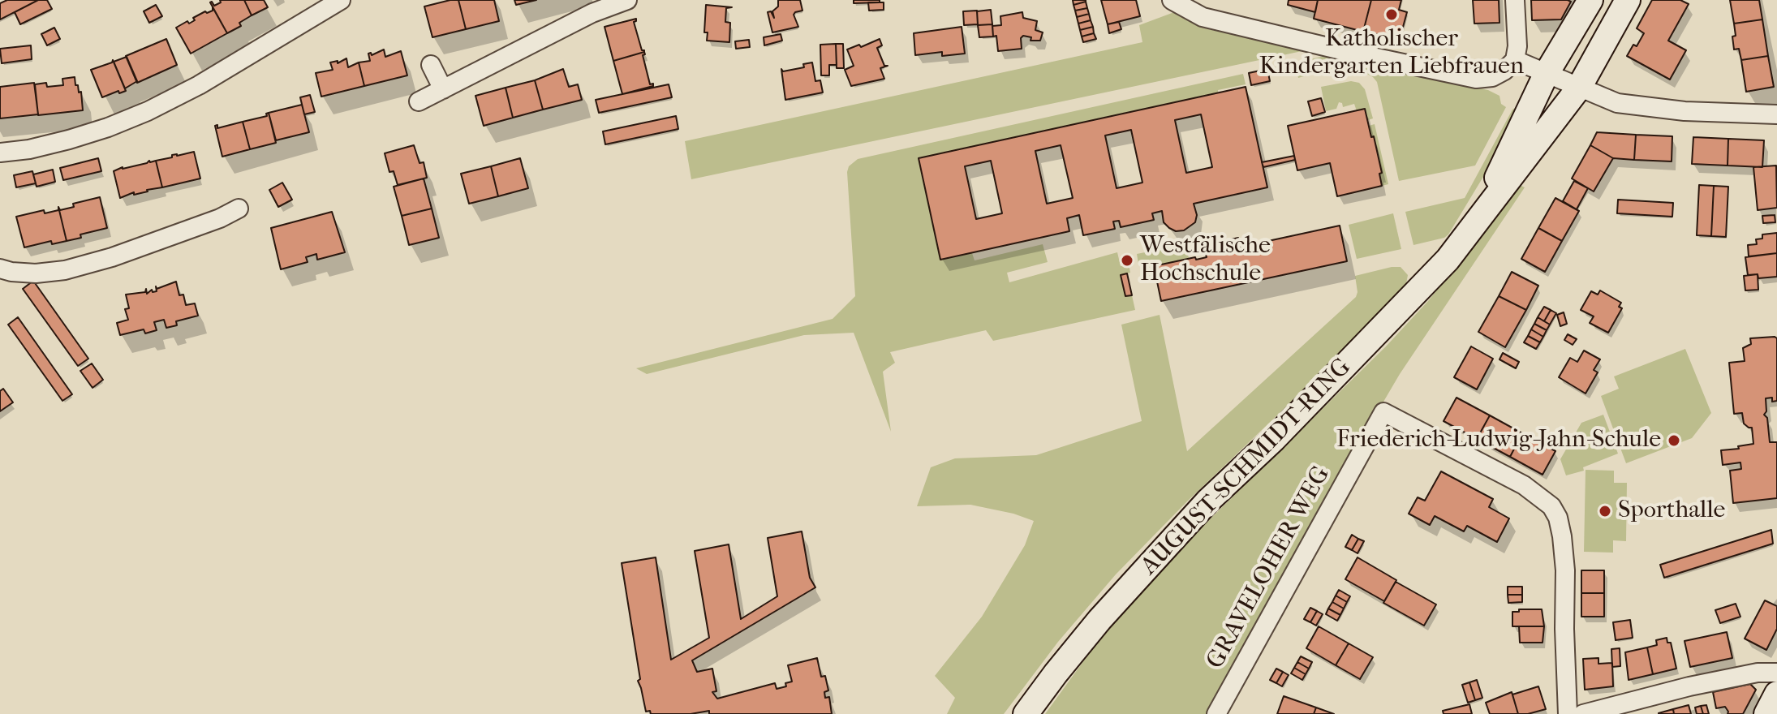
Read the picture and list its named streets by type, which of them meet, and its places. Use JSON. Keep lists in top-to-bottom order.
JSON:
{
  "streets": {
    "main road": ["AUGUST-SCHMIDT-RING"],
    "street": ["GRAVELOHER WEG"]
  },
  "places": [
    "Katholischer Kindergarten Liebfrauen",
    "Westfälische Hochschule",
    "Friederich-Ludwig-Jahn-Schule",
    "Sporthalle"
  ]
}
